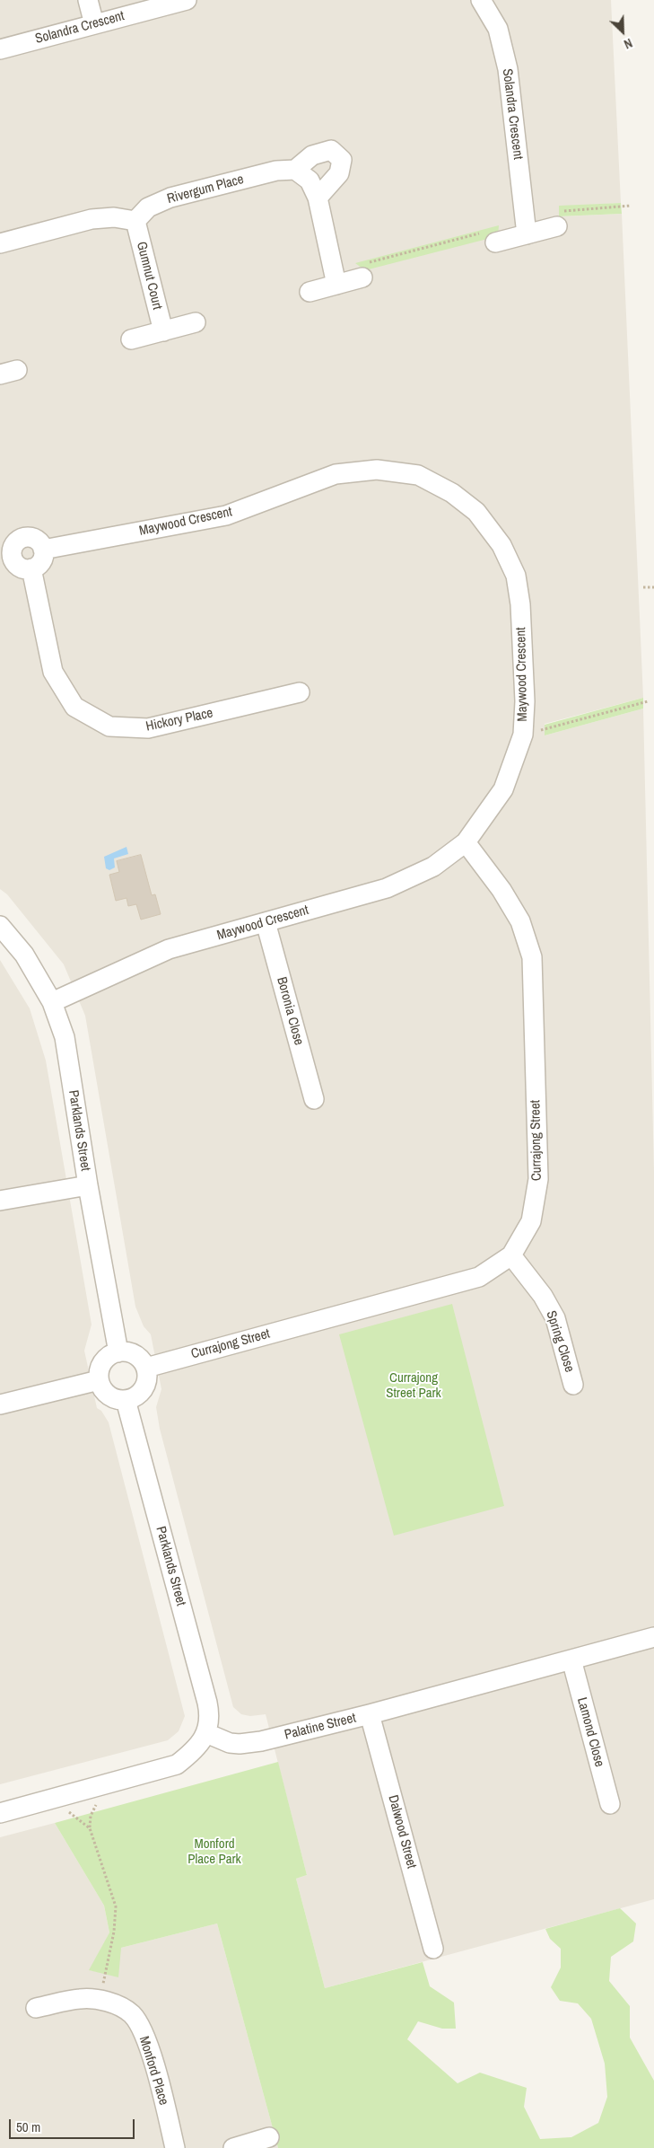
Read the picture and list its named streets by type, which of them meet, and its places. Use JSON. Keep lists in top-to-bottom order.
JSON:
{
  "streets": {
    "street": [
      "Solandra Crescent",
      "Rivergum Place",
      "Gumnut Court",
      "Maywood Crescent",
      "Hickory Place",
      "Boronia Close",
      "Parklands Street",
      "Currajong Street",
      "Spring Close",
      "Palatine Street",
      "Lamond Close",
      "Dalwood Street",
      "Monford Place"
    ]
  },
  "crossings": [
    ["Rivergum Place", "Gumnut Court"],
    ["Maywood Crescent", "Hickory Place"],
    ["Maywood Crescent", "Boronia Close"],
    ["Maywood Crescent", "Parklands Street"],
    ["Maywood Crescent", "Currajong Street"],
    ["Parklands Street", "Currajong Street"],
    ["Parklands Street", "Palatine Street"],
    ["Currajong Street", "Spring Close"],
    ["Palatine Street", "Lamond Close"],
    ["Palatine Street", "Dalwood Street"]
  ],
  "parks": ["Currajong Street Park", "Monford Place Park"],
  "scale_bar": "50 m",
  "north": "bottom right"
}
